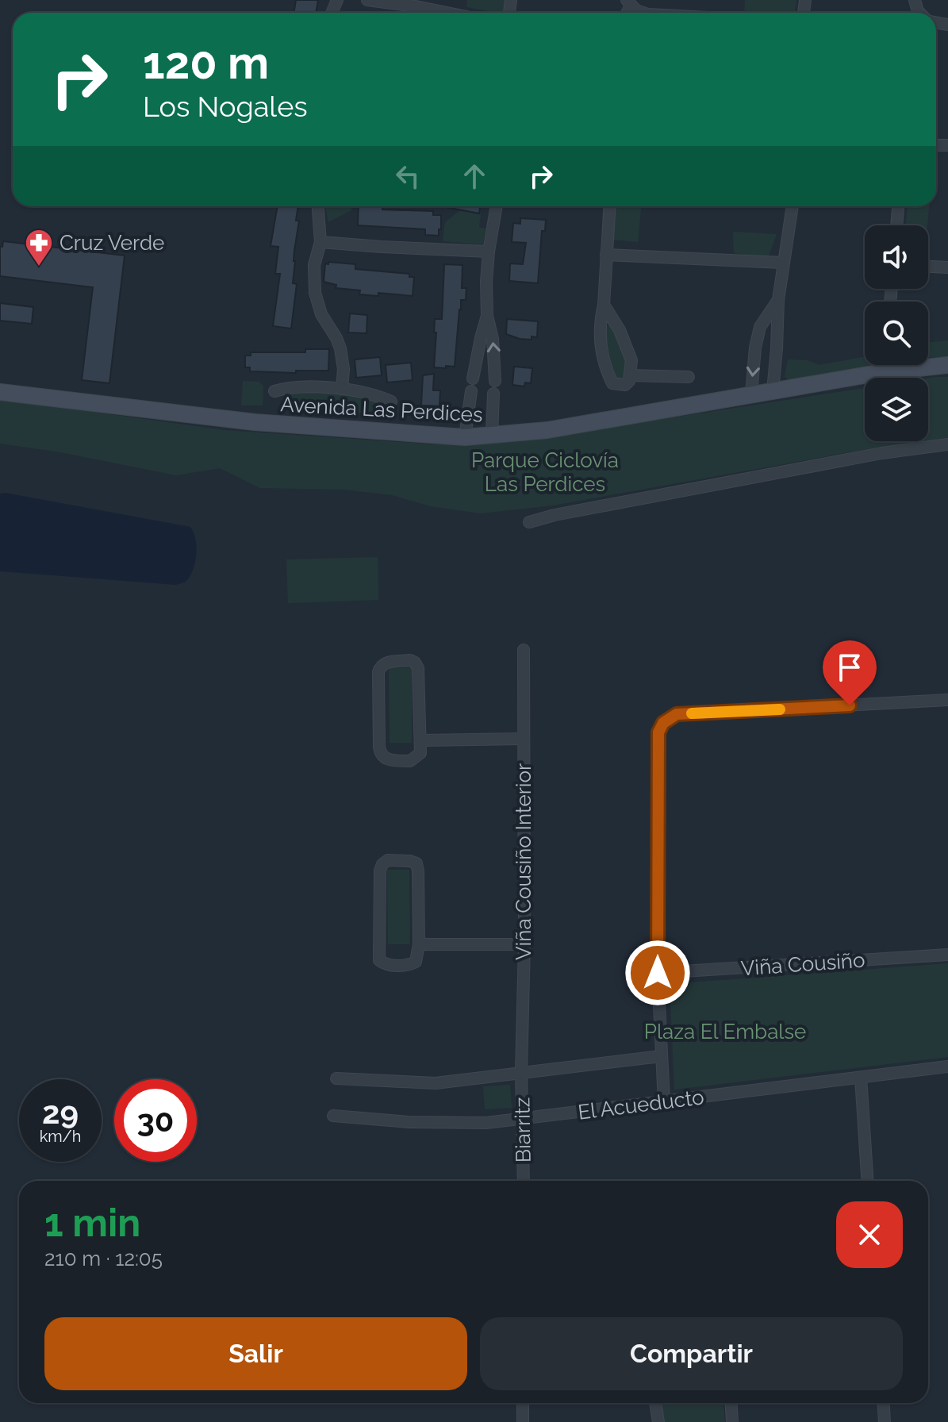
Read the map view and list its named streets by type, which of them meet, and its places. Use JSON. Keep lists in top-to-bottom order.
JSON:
{
  "streets": {
    "street": [
      "Avenida Las Perdices",
      "Viña Cousiño Interior",
      "Viña Cousiño",
      "El Acueducto",
      "Biarritz"
    ]
  },
  "crossings": [
    ["Viña Cousiño Interior", "Biarritz"],
    ["El Acueducto", "Biarritz"]
  ],
  "parks": ["Parque Ciclovía Las Perdices", "Plaza El Embalse"],
  "places": {
    "pharmacy": ["Cruz Verde"]
  },
  "page": {
    "turn": ["120 m", "Los Nogales"],
    "speed": "29 km/h",
    "limit": "30",
    "heading": ["1 min", "210 m · 12:05"],
    "buttons": ["Salir", "Compartir"]
  }
}
